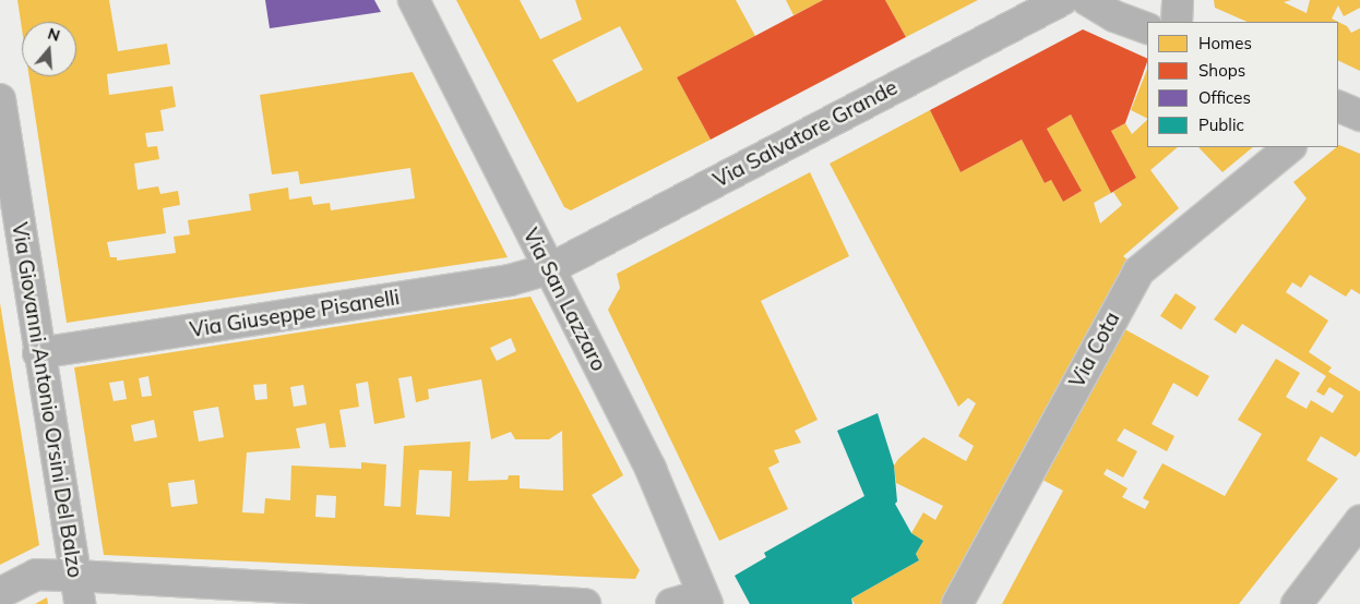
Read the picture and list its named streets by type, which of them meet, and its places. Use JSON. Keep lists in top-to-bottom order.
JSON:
{
  "streets": {
    "street": [
      "Via Salvatore Grande",
      "Via San Lazzaro",
      "Via Giuseppe Pisanelli",
      "Via Cota",
      "Via Giovanni Antonio Orsini Del Balzo"
    ]
  },
  "crossings": [
    ["Via Salvatore Grande", "Via San Lazzaro"],
    ["Via Salvatore Grande", "Via Giuseppe Pisanelli"],
    ["Via San Lazzaro", "Via Giuseppe Pisanelli"],
    ["Via Giuseppe Pisanelli", "Via Giovanni Antonio Orsini Del Balzo"]
  ],
  "legend": [
    "Homes",
    "Shops",
    "Offices",
    "Public"
  ],
  "north": "top"
}
